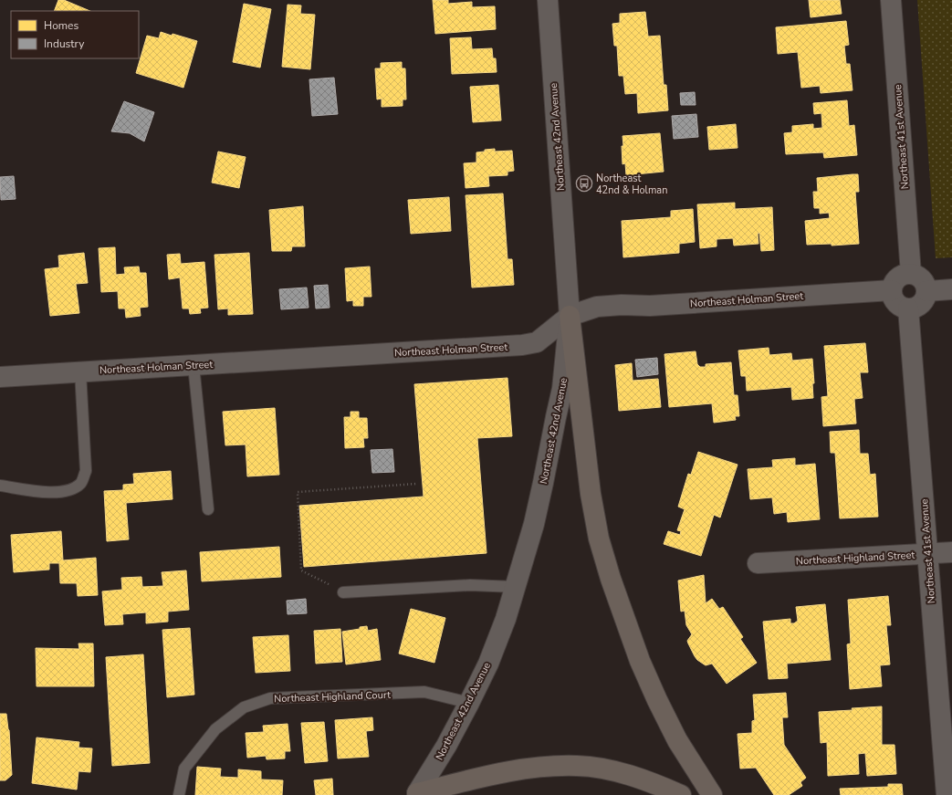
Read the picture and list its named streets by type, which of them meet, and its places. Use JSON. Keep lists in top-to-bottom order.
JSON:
{
  "streets": {
    "street": [
      "Northeast 42nd Avenue",
      "Northeast 41st Avenue",
      "Northeast Holman Street",
      "Northeast Highland Street"
    ],
    "lane": ["Northeast Highland Court"]
  },
  "crossings": [
    ["Northeast 42nd Avenue", "Northeast Holman Street"],
    ["Northeast 42nd Avenue", "Northeast Highland Court"],
    ["Northeast 41st Avenue", "Northeast Holman Street"],
    ["Northeast 41st Avenue", "Northeast Highland Street"]
  ],
  "places": {
    "bus stop": ["Northeast 42nd & Holman"]
  },
  "legend": ["Homes", "Industry"]
}
